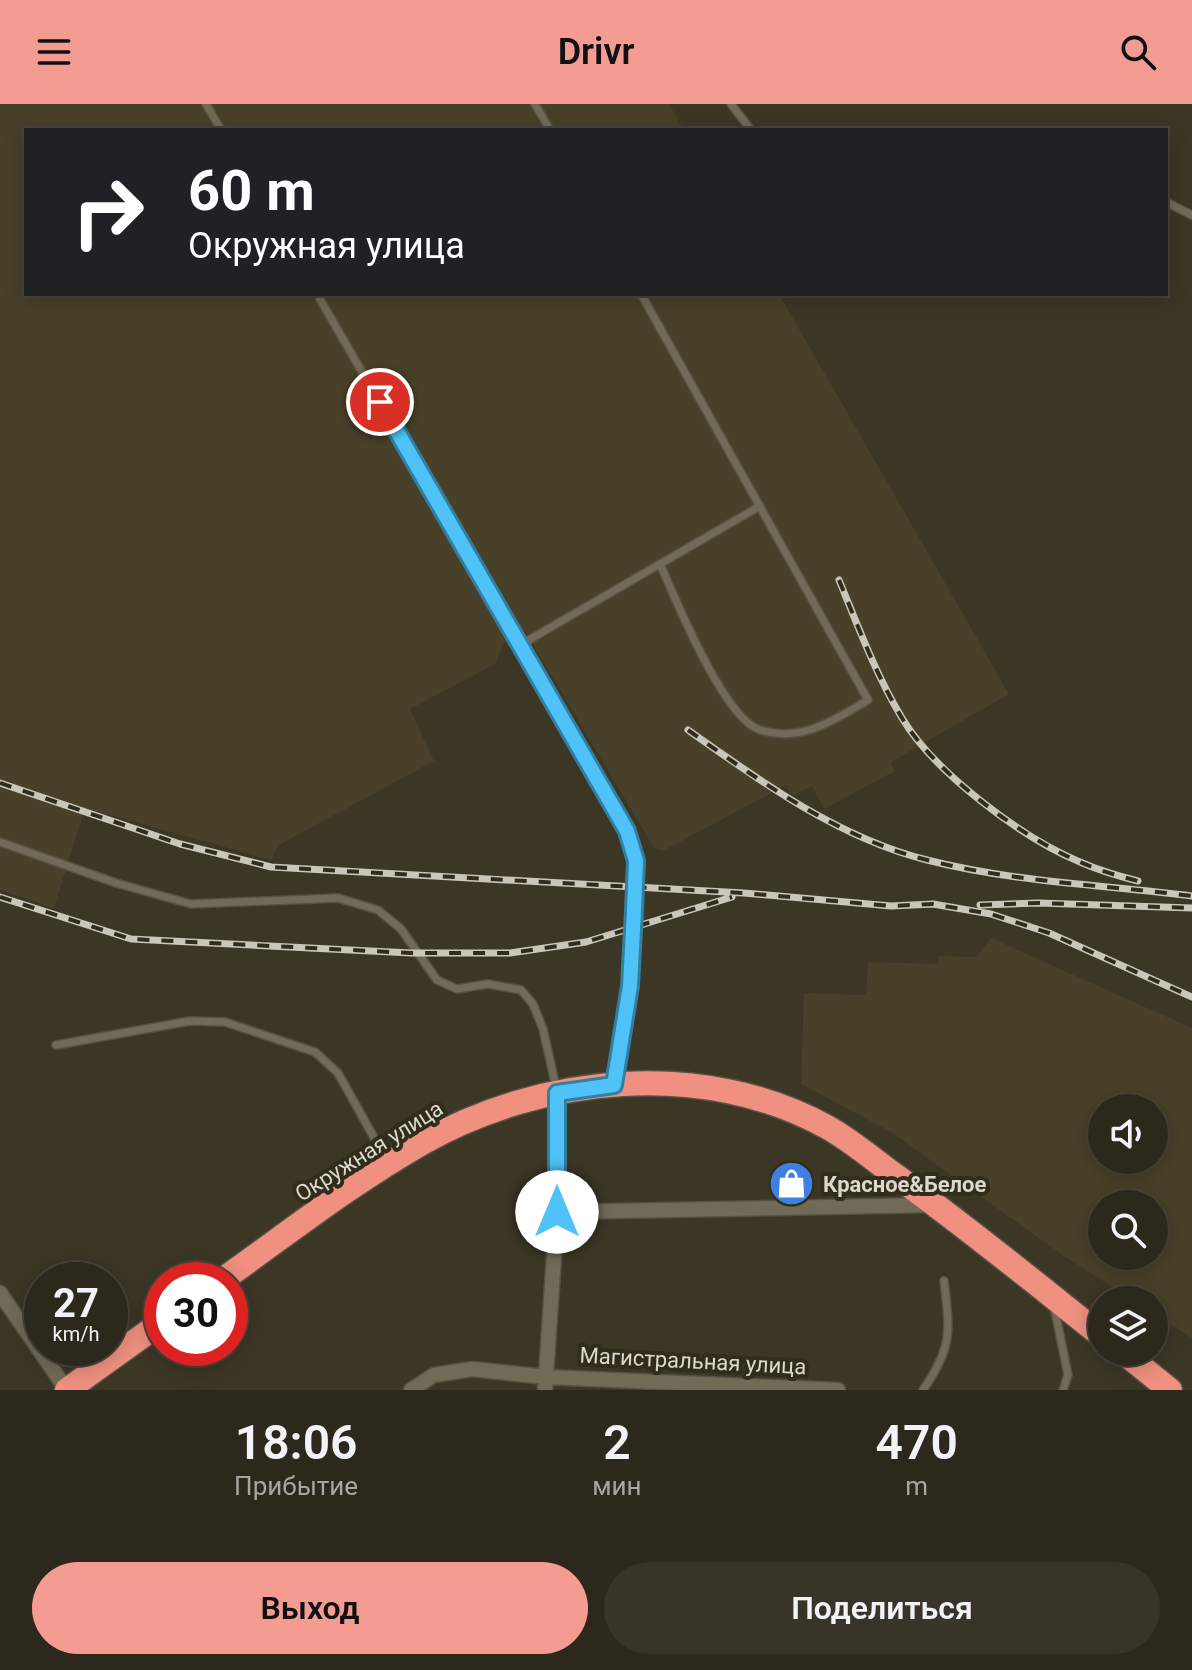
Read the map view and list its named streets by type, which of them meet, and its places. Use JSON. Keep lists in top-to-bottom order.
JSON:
{
  "streets": {
    "highway": ["Окружная улица"],
    "street": ["Магистральная улица"]
  },
  "places": {
    "shop": ["Красное&Белое"]
  },
  "page": {
    "header": "Drivr",
    "turn": ["60 m", "Окружная улица"],
    "speed": "27 km/h",
    "limit": "30",
    "eta": [
      "18:06",
      "Прибытие",
      "2",
      "мин",
      "470",
      "m"
    ],
    "buttons": ["Выход", "Поделиться"]
  }
}
